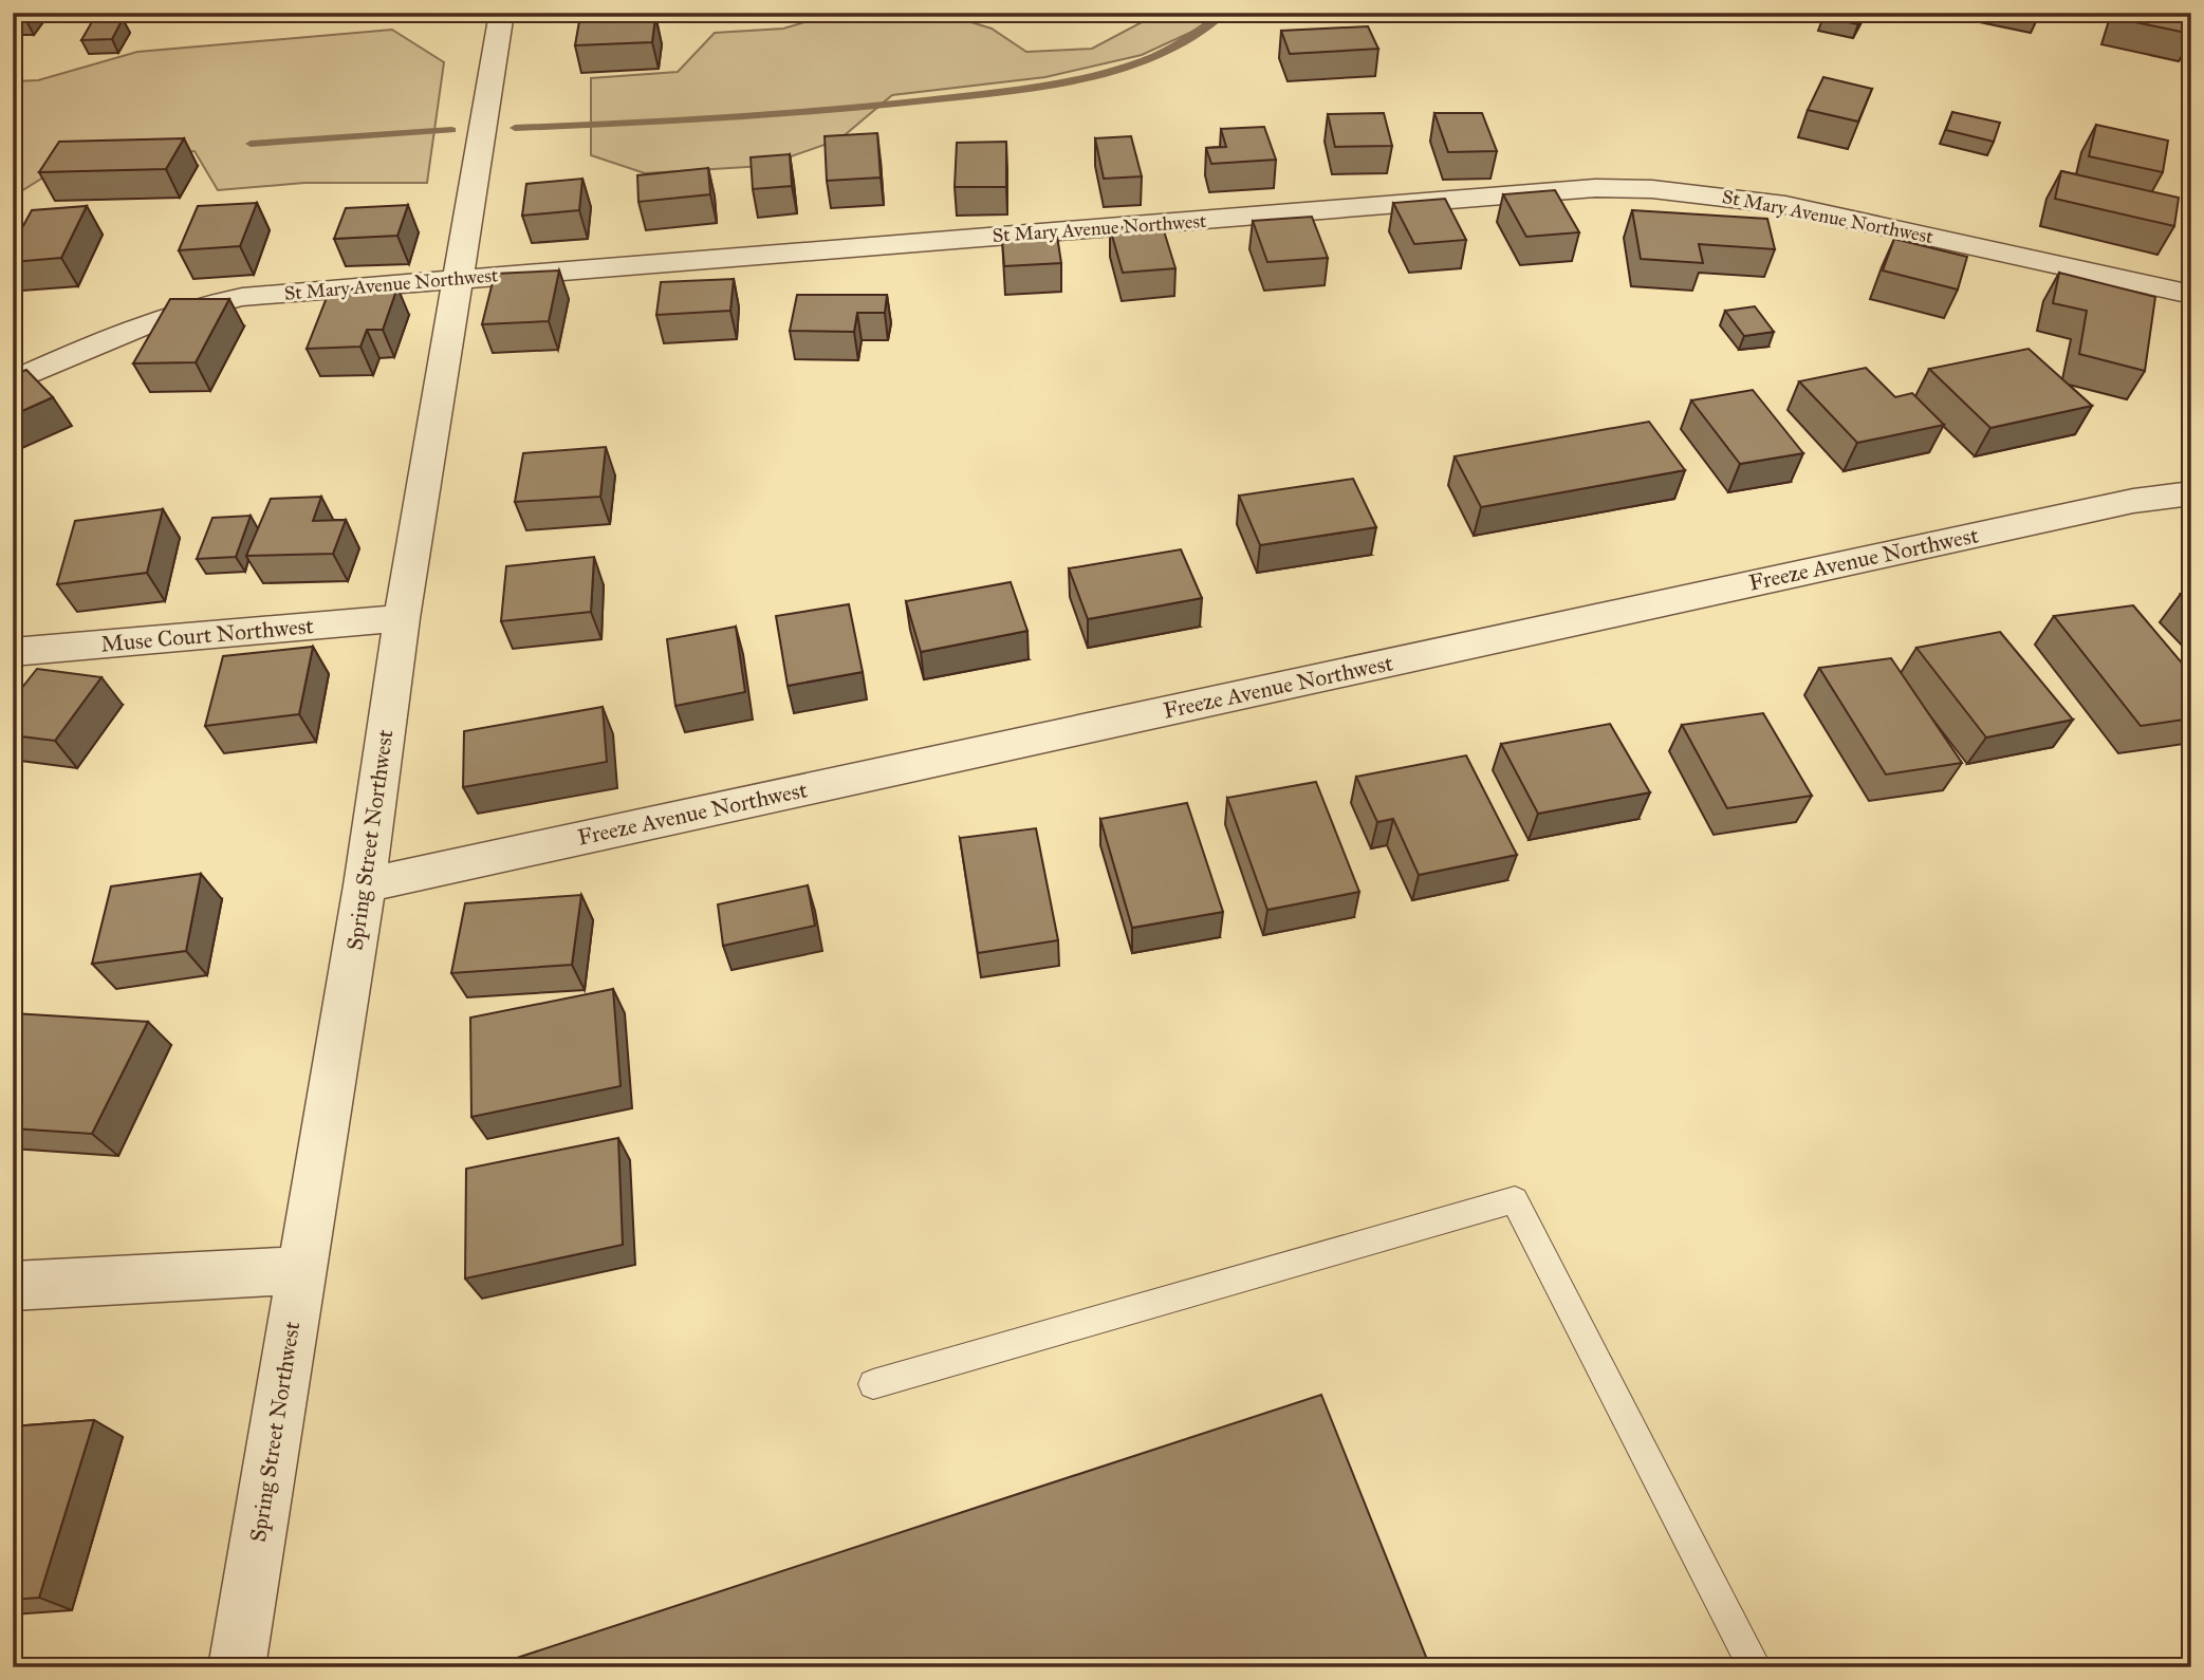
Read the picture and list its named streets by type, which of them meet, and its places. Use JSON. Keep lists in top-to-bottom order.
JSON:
{
  "streets": {
    "street": [
      "St Mary Avenue Northwest",
      "Freeze Avenue Northwest",
      "Muse Court Northwest",
      "Spring Street Northwest"
    ]
  },
  "crossings": [
    ["St Mary Avenue Northwest", "Spring Street Northwest"],
    ["Freeze Avenue Northwest", "Spring Street Northwest"],
    ["Muse Court Northwest", "Spring Street Northwest"]
  ]
}
